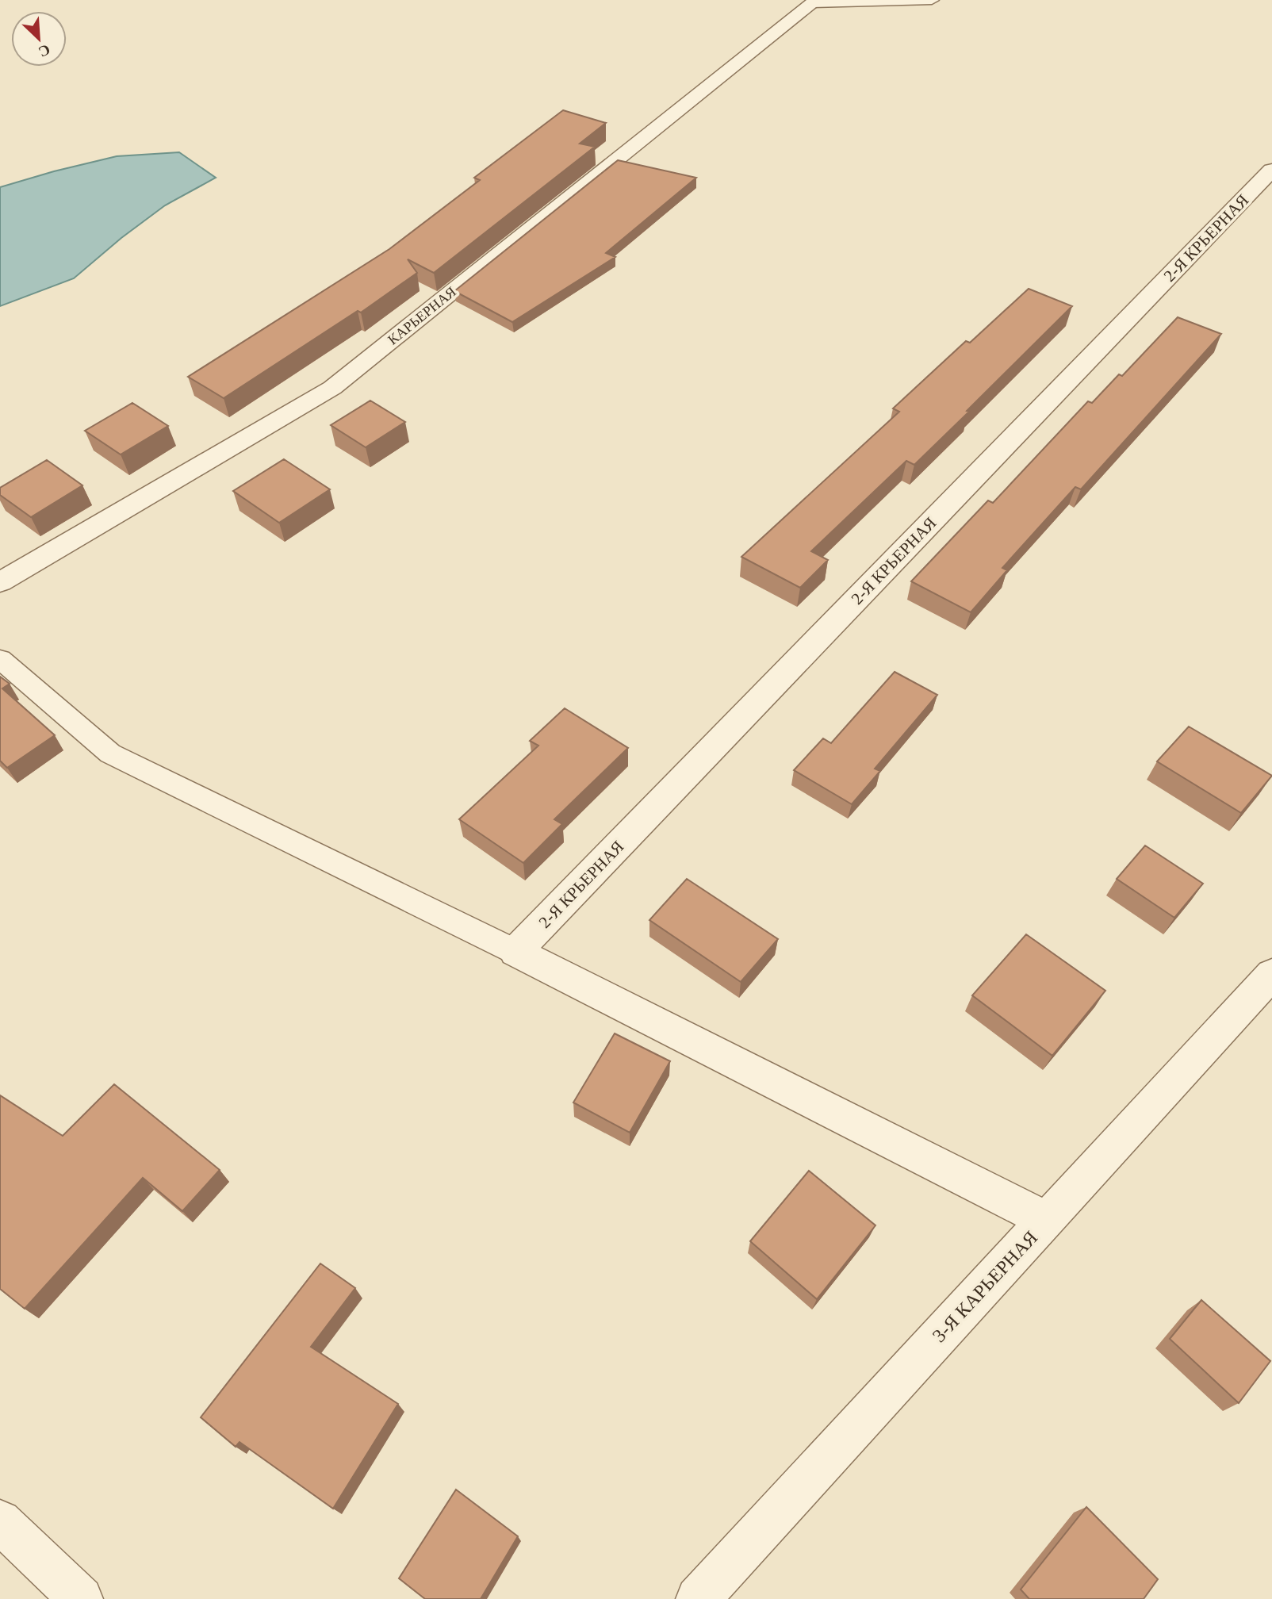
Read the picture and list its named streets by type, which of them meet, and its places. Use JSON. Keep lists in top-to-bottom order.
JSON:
{
  "streets": {
    "street": ["2-Я КРЬЕРНАЯ", "КАРЬЕРНАЯ", "3-Я КАРЬЕРНАЯ"]
  },
  "north": "bottom right"
}
